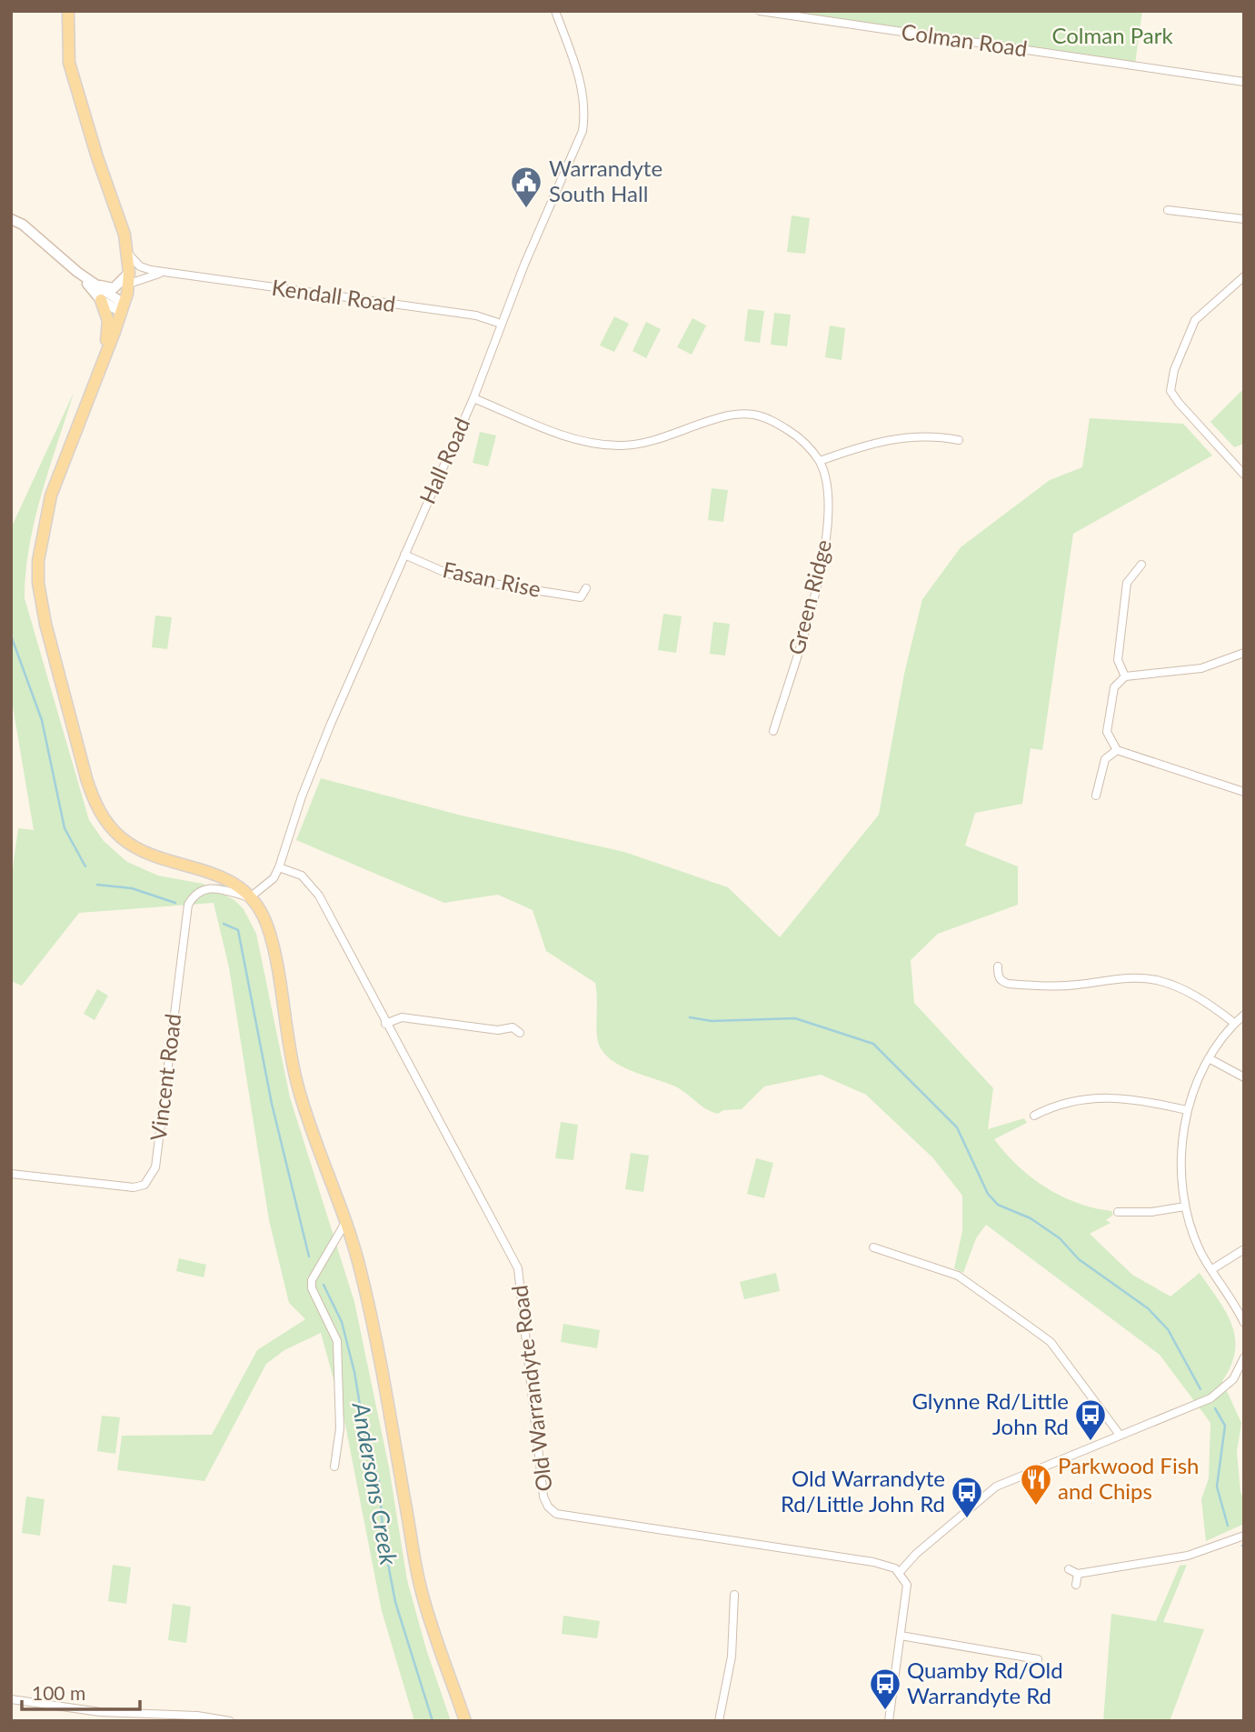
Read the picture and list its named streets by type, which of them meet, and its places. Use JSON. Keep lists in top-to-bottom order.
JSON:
{
  "streets": {
    "street": [
      "Colman Road",
      "Kendall Road",
      "Hall Road",
      "Fasan Rise",
      "Green Ridge",
      "Vincent Road",
      "Old Warrandyte Road"
    ]
  },
  "crossings": [
    ["Kendall Road", "Hall Road"],
    ["Hall Road", "Fasan Rise"],
    ["Hall Road", "Vincent Road"],
    ["Hall Road", "Old Warrandyte Road"]
  ],
  "water": ["Andersons Creek"],
  "parks": ["Colman Park"],
  "places": {
    "public building": ["Warrandyte South Hall"],
    "bus stop": ["Glynne Rd/Little John Rd", "Old Warrandyte Rd/Little John Rd", "Quamby Rd/Old Warrandyte Rd"],
    "restaurant": ["Parkwood Fish and Chips"]
  },
  "scale_bar": "100 m"
}
